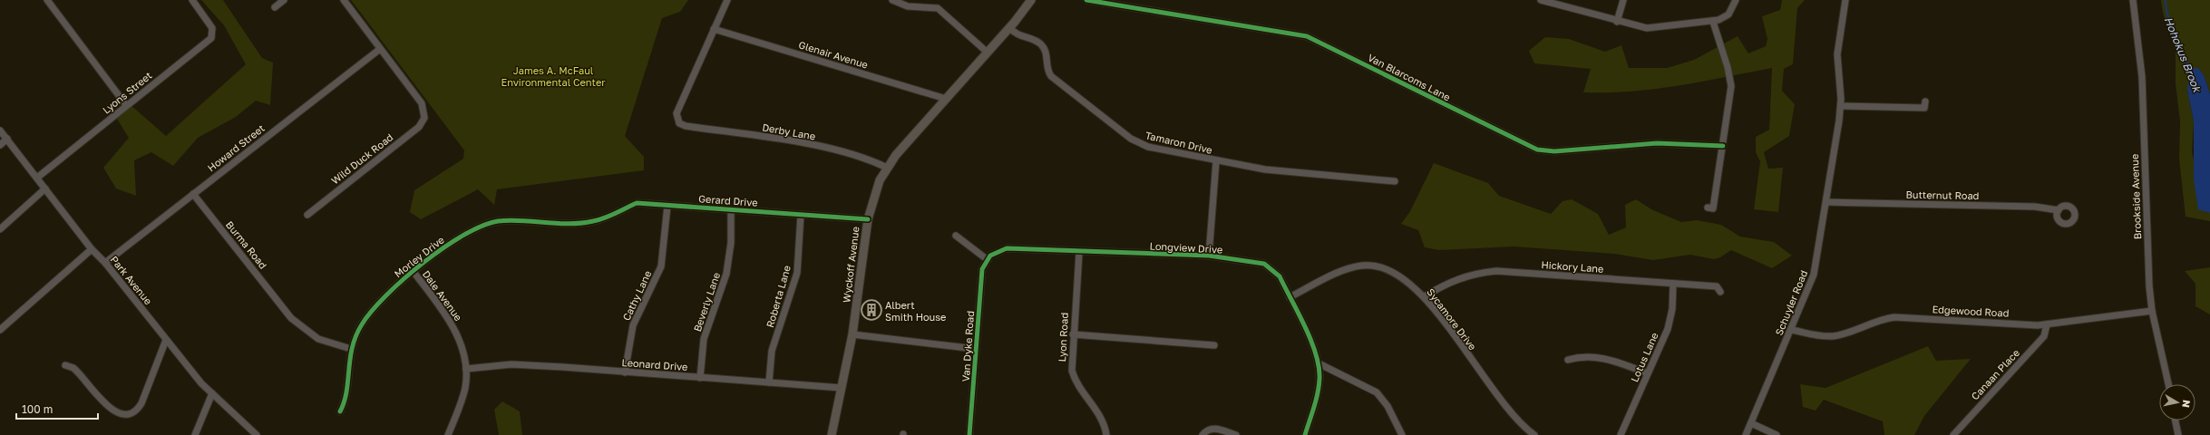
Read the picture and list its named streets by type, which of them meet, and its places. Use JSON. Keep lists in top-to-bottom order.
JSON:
{
  "streets": {
    "main road": ["Wyckoff Avenue"],
    "street": [
      "Glenair Avenue",
      "Van Blarcoms Lane",
      "Lyons Street",
      "Derby Lane",
      "Tamaron Drive",
      "Howard Street",
      "Wild Duck Road",
      "Butternut Road",
      "Brookside Avenue",
      "Gerard Drive",
      "Burma Road",
      "Longview Drive",
      "Morley Drive",
      "Hickory Lane",
      "Park Avenue",
      "Dale Avenue",
      "Cathy Lane",
      "Roberta Lane",
      "Beverly Lane",
      "Schuyler Road",
      "Edgewood Road",
      "Sycamore Drive",
      "Lyon Road",
      "Van Dyke Road",
      "Lotus Lane",
      "Leonard Drive",
      "Canaan Place"
    ]
  },
  "crossings": [
    ["Glenair Avenue", "Derby Lane"],
    ["Glenair Avenue", "Wyckoff Avenue"],
    ["Lyons Street", "Park Avenue"],
    ["Derby Lane", "Wyckoff Avenue"],
    ["Tamaron Drive", "Wyckoff Avenue"],
    ["Howard Street", "Wild Duck Road"],
    ["Howard Street", "Burma Road"],
    ["Howard Street", "Park Avenue"],
    ["Butternut Road", "Schuyler Road"],
    ["Brookside Avenue", "Edgewood Road"],
    ["Gerard Drive", "Morley Drive"],
    ["Gerard Drive", "Wyckoff Avenue"],
    ["Gerard Drive", "Cathy Lane"],
    ["Gerard Drive", "Roberta Lane"],
    ["Gerard Drive", "Beverly Lane"],
    ["Burma Road", "Morley Drive"],
    ["Longview Drive", "Sycamore Drive"],
    ["Longview Drive", "Lyon Road"],
    ["Longview Drive", "Van Dyke Road"],
    ["Morley Drive", "Dale Avenue"],
    ["Wyckoff Avenue", "Leonard Drive"],
    ["Hickory Lane", "Sycamore Drive"],
    ["Hickory Lane", "Lotus Lane"],
    ["Dale Avenue", "Leonard Drive"],
    ["Cathy Lane", "Leonard Drive"],
    ["Roberta Lane", "Leonard Drive"],
    ["Beverly Lane", "Leonard Drive"],
    ["Schuyler Road", "Edgewood Road"],
    ["Edgewood Road", "Canaan Place"]
  ],
  "water": ["Hohokus Brook"],
  "parks": ["James A. McFaul Environmental Center"],
  "places": {
    "building": ["Albert Smith House"]
  },
  "scale_bar": "100 m",
  "north": "right"
}
